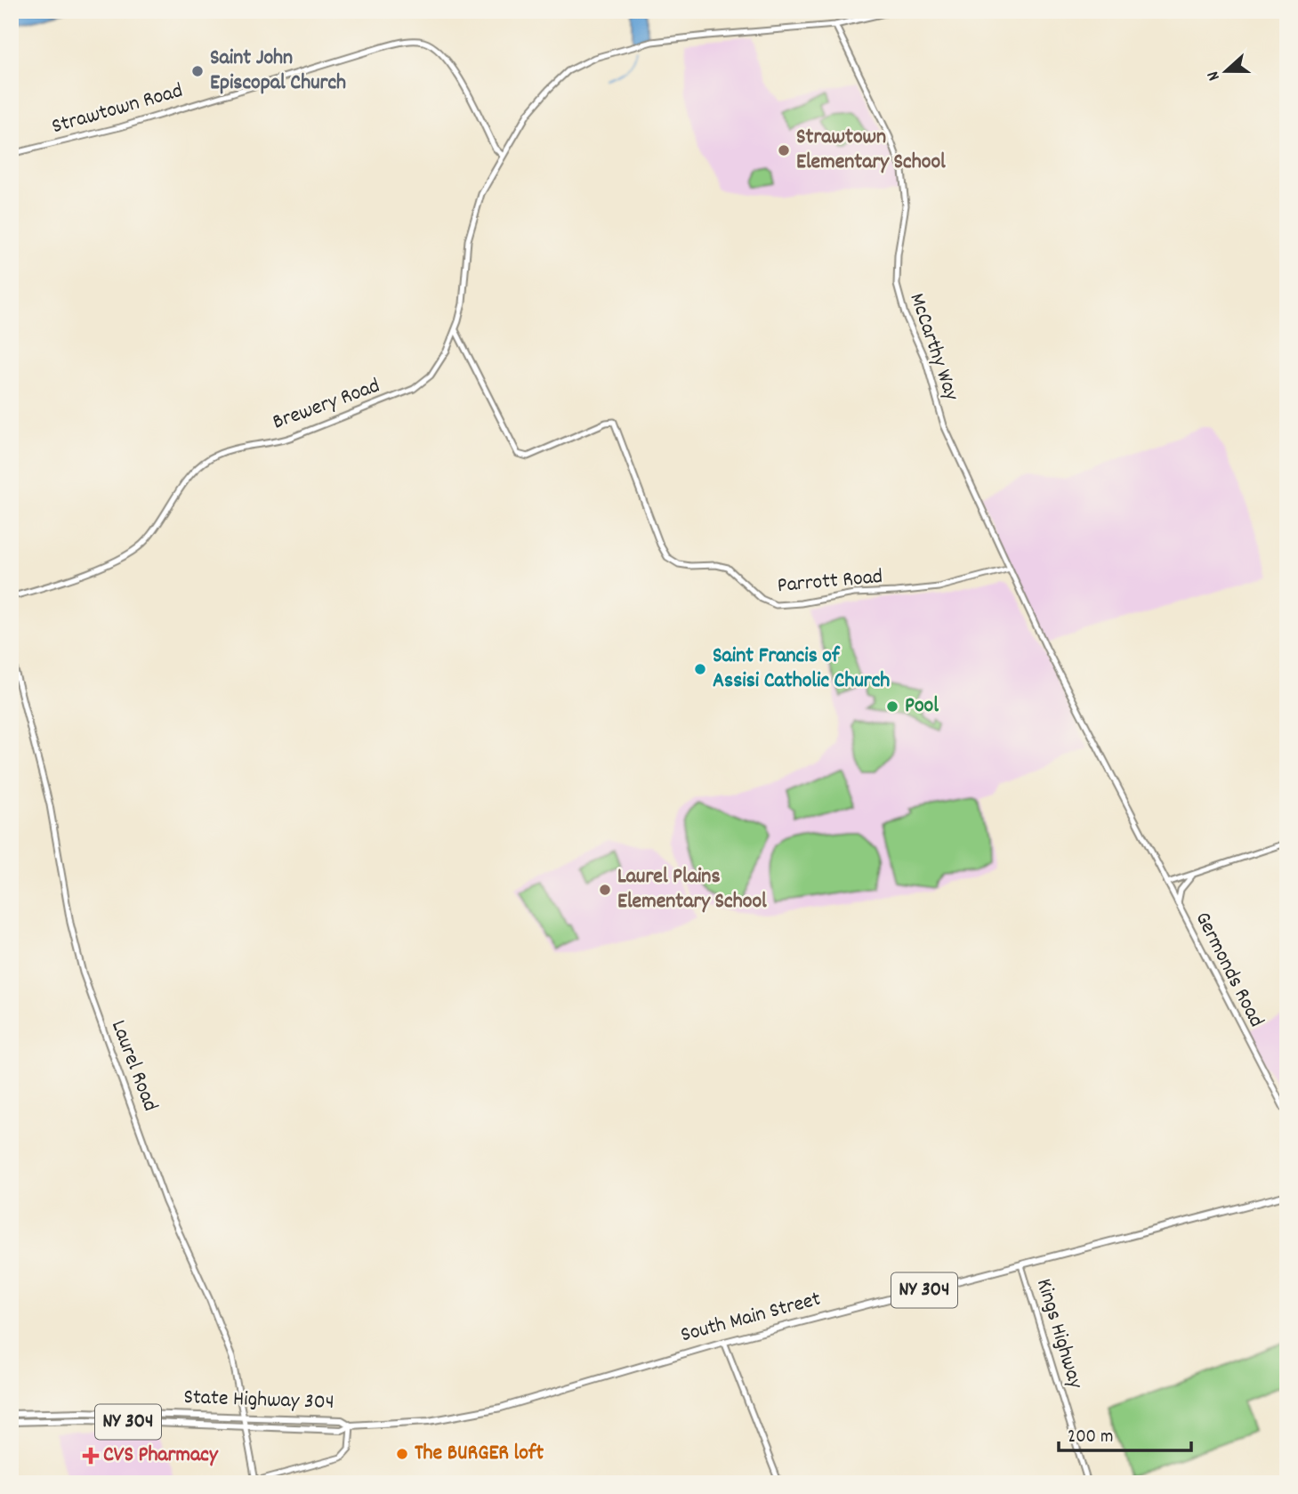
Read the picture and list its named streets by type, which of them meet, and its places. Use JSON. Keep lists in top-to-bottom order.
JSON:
{
  "streets": {
    "main road": ["NY 304", "South Main Street", "State Highway 304"],
    "street": [
      "Strawtown Road",
      "McCarthy Way",
      "Brewery Road",
      "Parrott Road",
      "Germonds Road",
      "Laurel Road",
      "Kings Highway"
    ]
  },
  "crossings": [
    ["Strawtown Road", "Brewery Road"],
    ["McCarthy Way", "Parrott Road"],
    ["Brewery Road", "Parrott Road"],
    ["Laurel Road", "State Highway 304"],
    ["South Main Street", "Kings Highway"],
    ["South Main Street", "State Highway 304"]
  ],
  "places": {
    "other": [
      "Saint John Episcopal Church",
      "Strawtown Elementary School",
      "Saint Francis of Assisi Catholic Church",
      "Pool",
      "Laurel Plains Elementary School",
      "The BURGER loft"
    ],
    "health": ["CVS Pharmacy"]
  },
  "scale_bar": "200 m",
  "north": "left"
}
